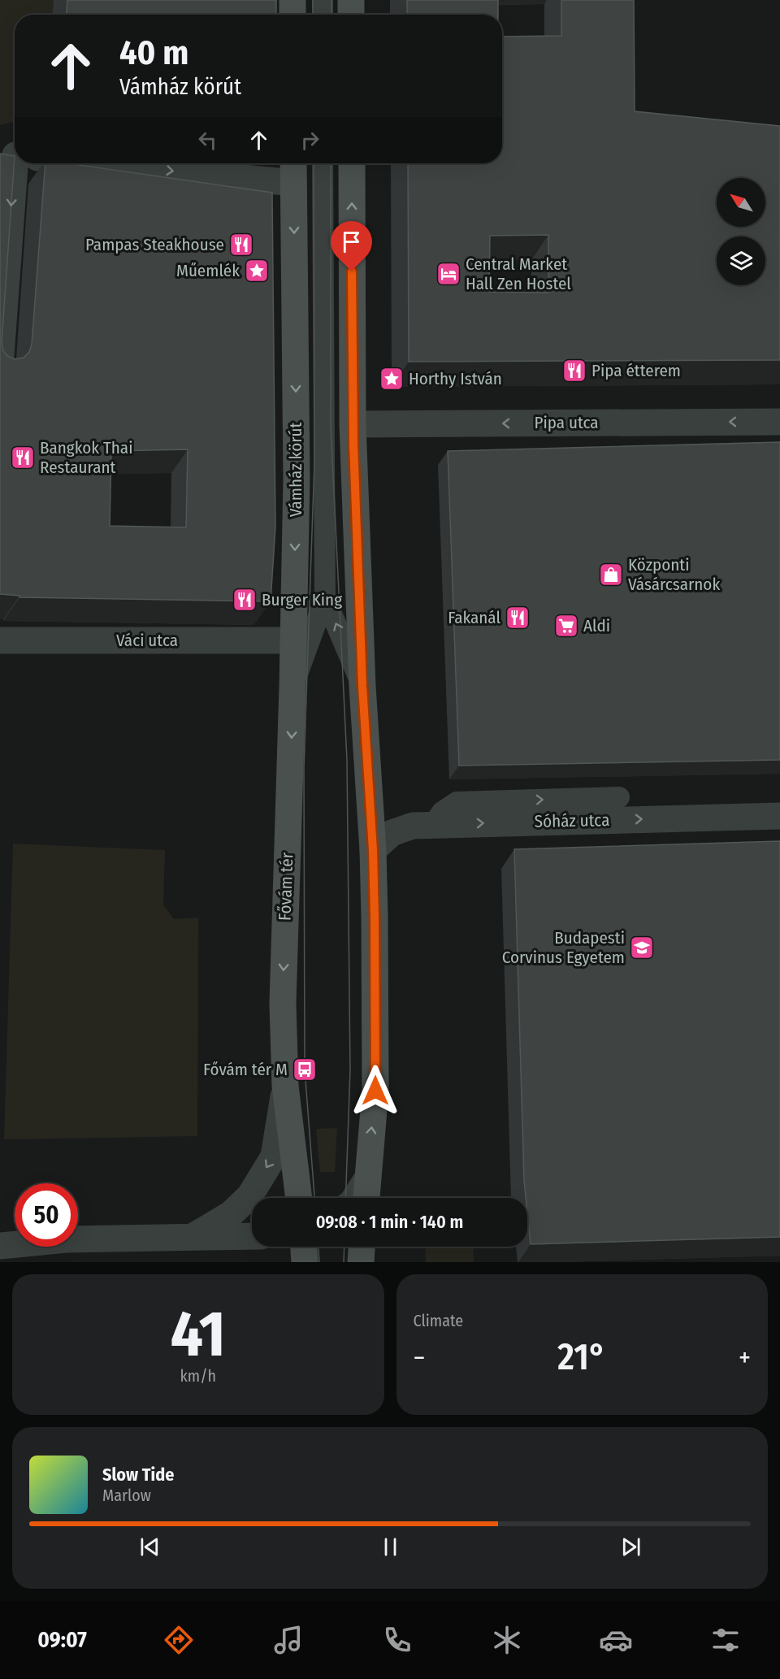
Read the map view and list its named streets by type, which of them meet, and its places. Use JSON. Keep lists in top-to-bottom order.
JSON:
{
  "streets": {
    "main road": ["Vámház körút", "Fővám tér"],
    "street": ["Pipa utca", "Váci utca", "Sóház utca"]
  },
  "crossings": [
    ["Pipa utca", "Vámház körút"],
    ["Vámház körút", "Váci utca"],
    ["Vámház körút", "Sóház utca"],
    ["Vámház körút", "Fővám tér"]
  ],
  "one_way": ["Pipa utca", "Sóház utca"],
  "places": {
    "restaurant": [
      "Pampas Steakhouse",
      "Pipa étterem",
      "Bangkok Thai Restaurant",
      "Burger King",
      "Fakanál"
    ],
    "place": ["Műemlék", "Horthy István"],
    "hotel": ["Central Market Hall Zen Hostel"],
    "shop": ["Központi Vásárcsarnok"],
    "supermarket": ["Aldi"],
    "school or university": ["Budapesti Corvinus Egyetem"],
    "bus stop": ["Fővám tér M"]
  },
  "north": "top left",
  "page": {
    "turn": ["40 m", "Vámház körút"],
    "limit": "50",
    "trip": "09:08 · 1 min · 140 m",
    "tile": [
      ["41", "km/h"],
      "Climate"
    ],
    "heat": ["−", "21°", "+"],
    "song": ["Slow Tide", "Marlow"],
    "tabs": "09:07"
  }
}
